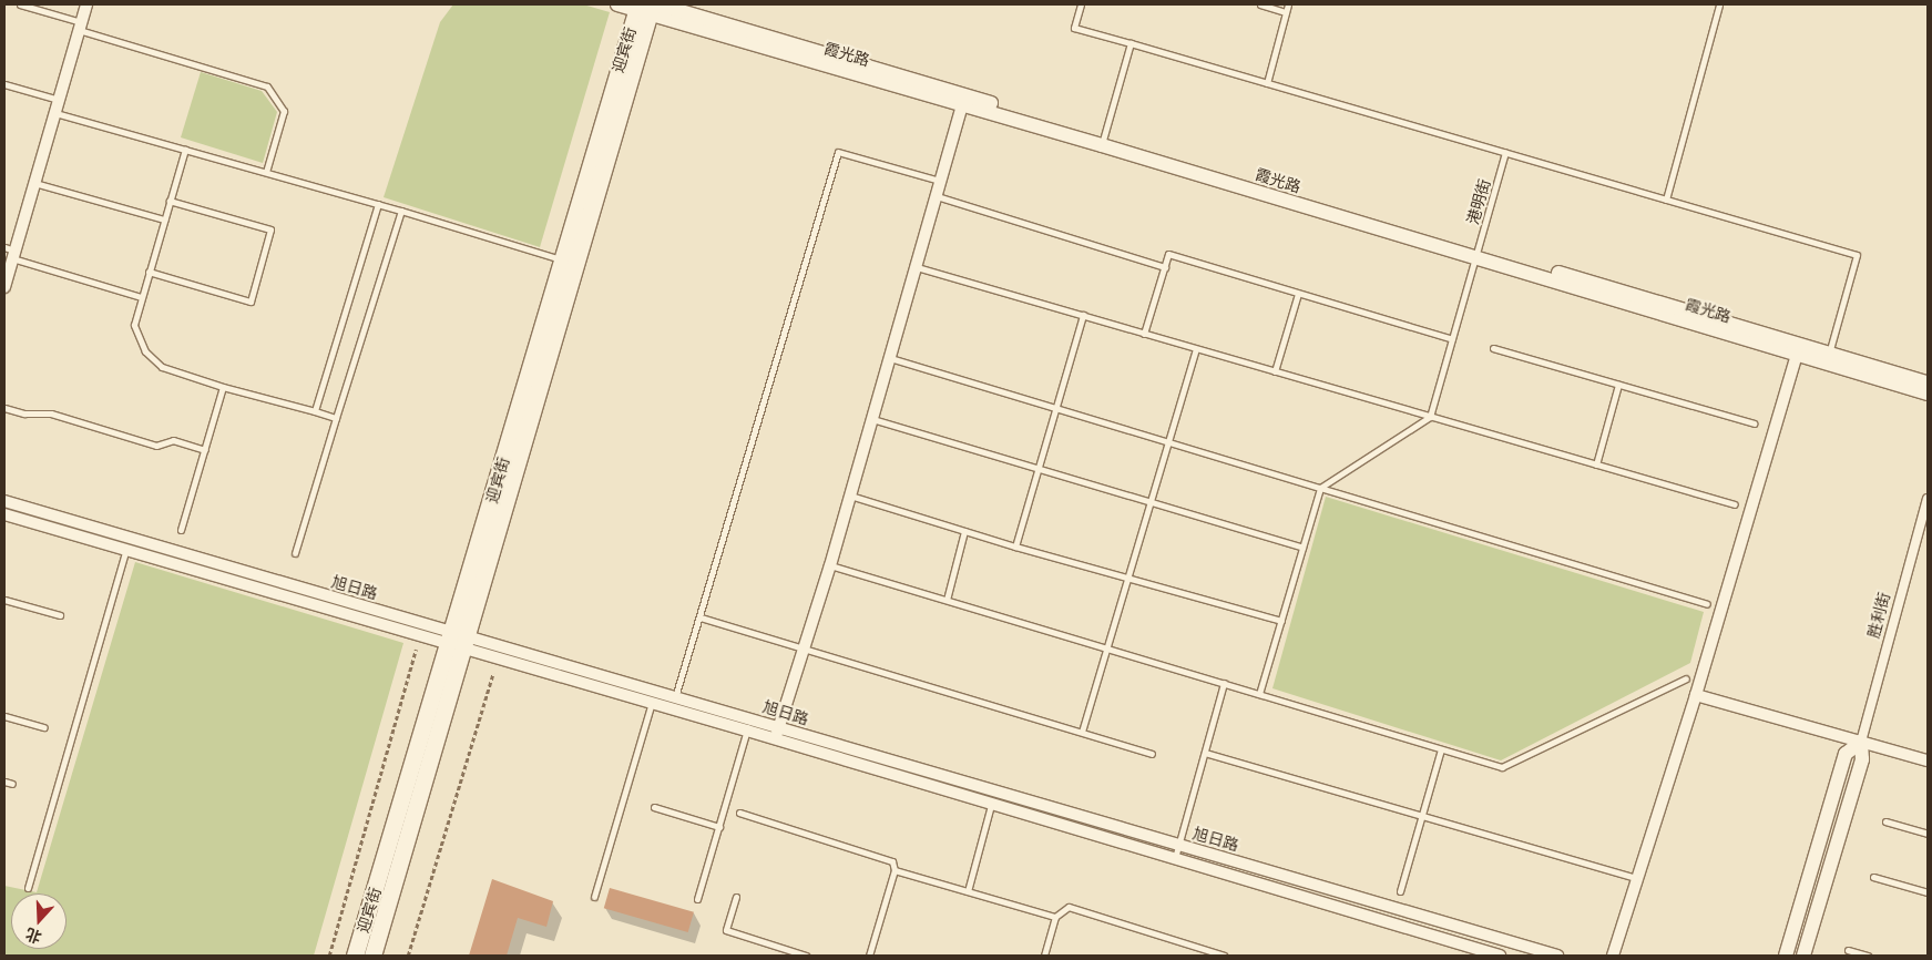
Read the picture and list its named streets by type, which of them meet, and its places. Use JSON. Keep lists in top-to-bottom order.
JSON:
{
  "streets": {
    "main road": ["迎宾街"],
    "street": ["霞光路", "旭日路", "胜利街"],
    "lane": ["港明街"]
  },
  "crossings": [
    ["迎宾街", "霞光路"],
    ["迎宾街", "旭日路"],
    ["霞光路", "港明街"]
  ],
  "north": "bottom"
}
